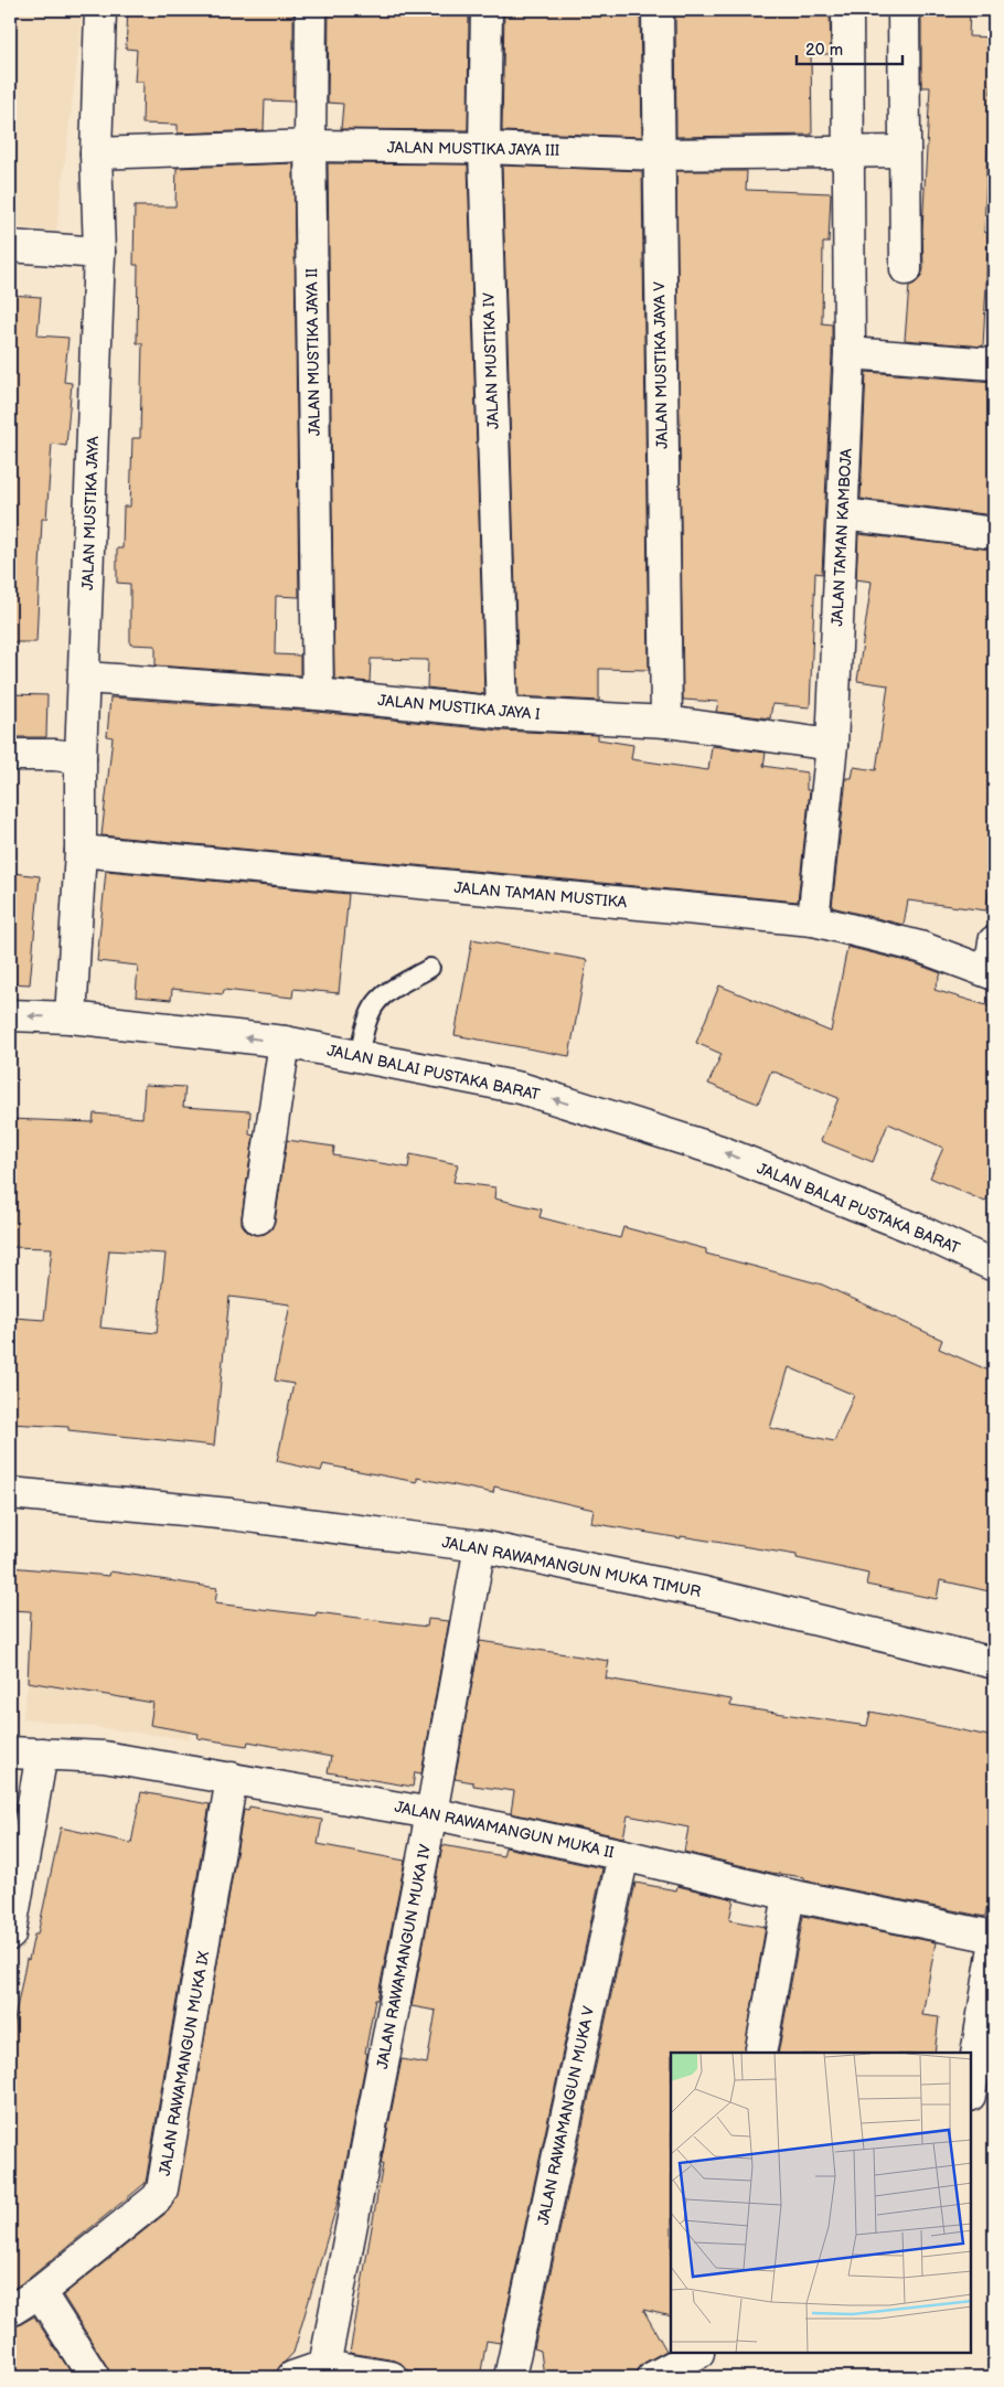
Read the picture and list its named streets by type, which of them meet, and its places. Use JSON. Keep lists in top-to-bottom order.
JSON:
{
  "streets": {
    "street": [
      "JALAN MUSTIKA JAYA III",
      "JALAN MUSTIKA JAYA II",
      "JALAN MUSTIKA IV",
      "JALAN MUSTIKA JAYA V",
      "JALAN MUSTIKA JAYA",
      "JALAN TAMAN KAMBOJA",
      "JALAN MUSTIKA JAYA I",
      "JALAN TAMAN MUSTIKA",
      "JALAN BALAI PUSTAKA BARAT",
      "JALAN RAWAMANGUN MUKA TIMUR",
      "JALAN RAWAMANGUN MUKA II",
      "JALAN RAWAMANGUN MUKA IV",
      "JALAN RAWAMANGUN MUKA IX",
      "JALAN RAWAMANGUN MUKA V"
    ]
  },
  "crossings": [
    ["JALAN MUSTIKA JAYA III", "JALAN MUSTIKA JAYA II"],
    ["JALAN MUSTIKA JAYA III", "JALAN MUSTIKA IV"],
    ["JALAN MUSTIKA JAYA III", "JALAN MUSTIKA JAYA V"],
    ["JALAN MUSTIKA JAYA III", "JALAN MUSTIKA JAYA"],
    ["JALAN MUSTIKA JAYA III", "JALAN TAMAN KAMBOJA"],
    ["JALAN MUSTIKA JAYA II", "JALAN MUSTIKA JAYA I"],
    ["JALAN MUSTIKA IV", "JALAN MUSTIKA JAYA I"],
    ["JALAN MUSTIKA JAYA V", "JALAN MUSTIKA JAYA I"],
    ["JALAN MUSTIKA JAYA", "JALAN MUSTIKA JAYA I"],
    ["JALAN MUSTIKA JAYA", "JALAN TAMAN MUSTIKA"],
    ["JALAN MUSTIKA JAYA", "JALAN BALAI PUSTAKA BARAT"],
    ["JALAN TAMAN KAMBOJA", "JALAN MUSTIKA JAYA I"],
    ["JALAN TAMAN KAMBOJA", "JALAN TAMAN MUSTIKA"],
    ["JALAN RAWAMANGUN MUKA TIMUR", "JALAN RAWAMANGUN MUKA IV"],
    ["JALAN RAWAMANGUN MUKA II", "JALAN RAWAMANGUN MUKA IV"],
    ["JALAN RAWAMANGUN MUKA II", "JALAN RAWAMANGUN MUKA IX"],
    ["JALAN RAWAMANGUN MUKA II", "JALAN RAWAMANGUN MUKA V"]
  ],
  "one_way": ["JALAN BALAI PUSTAKA BARAT"],
  "scale_bar": "20 m"
}
